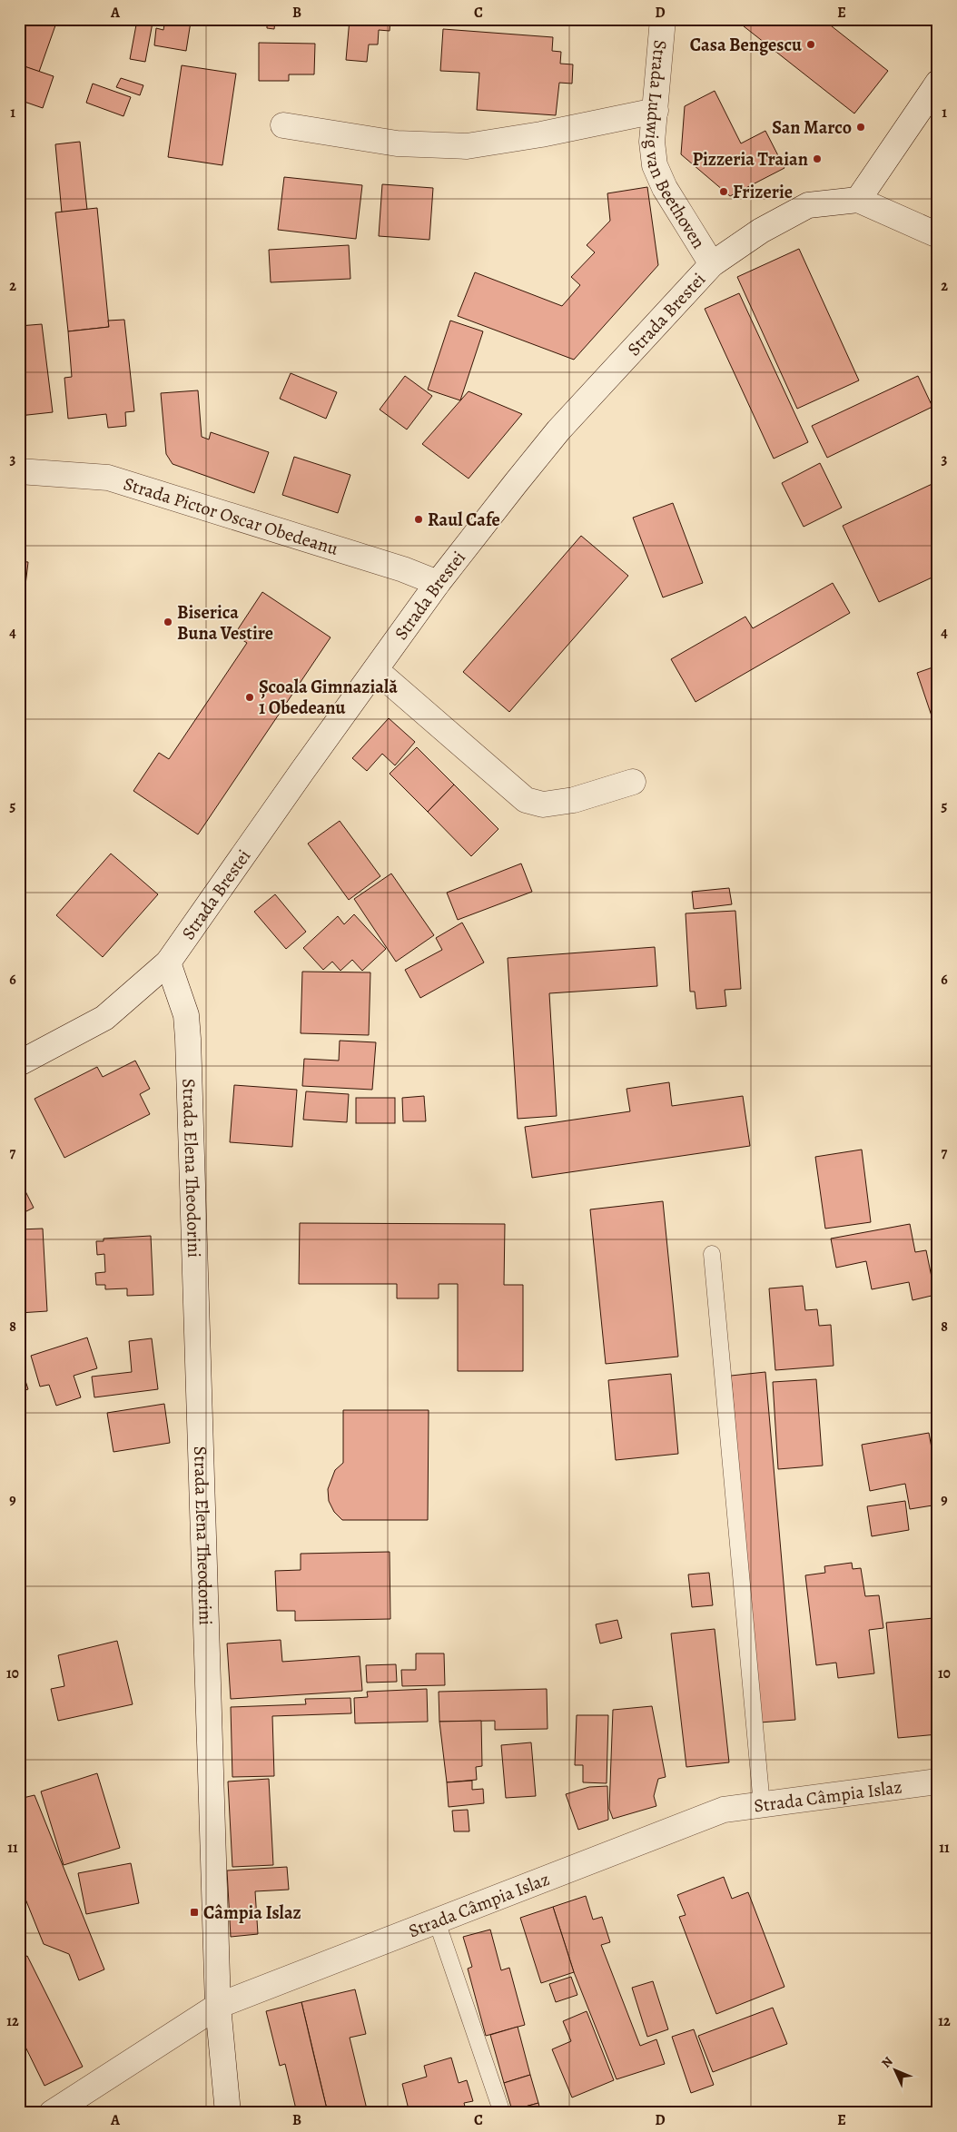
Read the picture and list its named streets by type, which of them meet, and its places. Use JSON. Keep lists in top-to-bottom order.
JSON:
{
  "streets": {
    "main road": [
      "Strada Ludwig van Beethoven",
      "Strada Brestei",
      "Strada Pictor Oscar Obedeanu",
      "Strada Elena Theodorini",
      "Strada Câmpia Islaz"
    ]
  },
  "crossings": [
    ["Strada Ludwig van Beethoven", "Strada Brestei"],
    ["Strada Brestei", "Strada Pictor Oscar Obedeanu"],
    ["Strada Brestei", "Strada Elena Theodorini"],
    ["Strada Elena Theodorini", "Strada Câmpia Islaz"]
  ],
  "places": {
    "other": [
      "Casa Bengescu",
      "San Marco",
      "Pizzeria Traian",
      "Frizerie",
      "Raul Cafe",
      "Biserica Buna Vestire",
      "Școala Gimnazială 1 Obedeanu"
    ],
    "transit": ["Câmpia Islaz"]
  },
  "north": "top left",
  "grid": {
    "columns": [
      "A",
      "B",
      "C",
      "D",
      "E"
    ],
    "rows": [
      "1",
      "2",
      "3",
      "4",
      "5",
      "6",
      "7",
      "8",
      "9",
      "10",
      "11",
      "12"
    ]
  }
}
